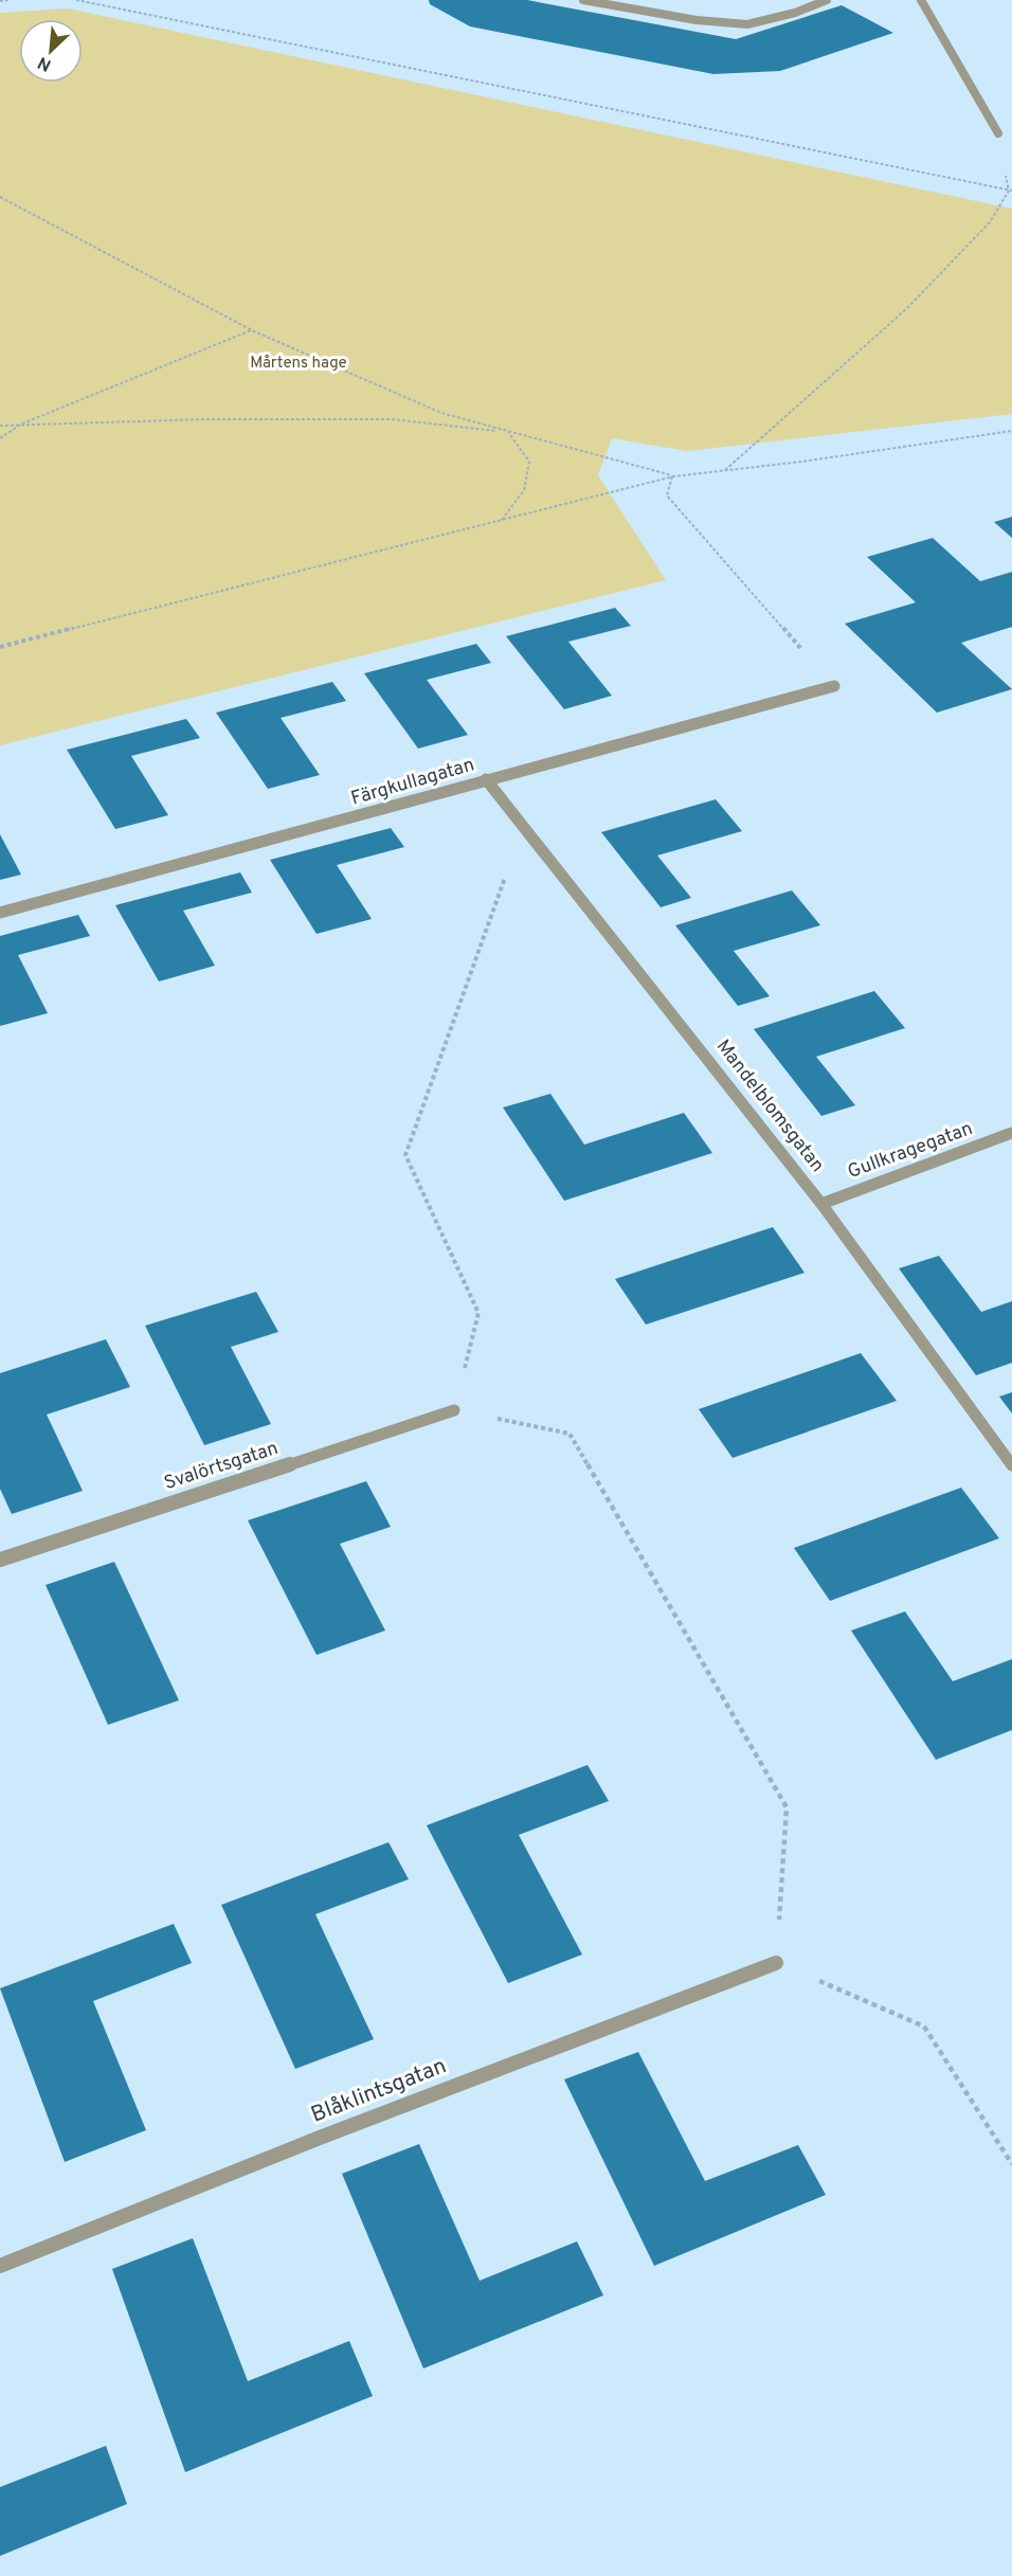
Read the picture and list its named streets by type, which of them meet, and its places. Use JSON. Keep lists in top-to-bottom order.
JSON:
{
  "streets": {
    "street": [
      "Färgkullagatan",
      "Mandelblomsgatan",
      "Gullkragegatan",
      "Svalörtsgatan",
      "Blåklintsgatan"
    ]
  },
  "crossings": [
    ["Färgkullagatan", "Mandelblomsgatan"],
    ["Mandelblomsgatan", "Gullkragegatan"]
  ],
  "parks": ["Mårtens hage"],
  "north": "bottom left"
}
